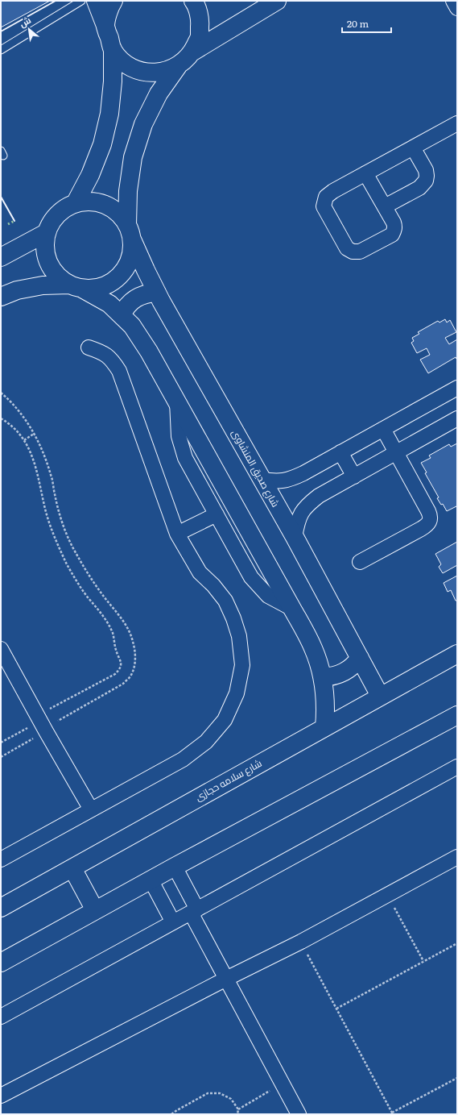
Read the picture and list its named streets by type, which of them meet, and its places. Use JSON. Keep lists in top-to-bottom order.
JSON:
{
  "streets": {
    "street": ["شارع صديق المنشاوى", "شارع سلامه حجازى"]
  },
  "crossings": [
    ["شارع صديق المنشاوى", "شارع سلامه حجازى"]
  ],
  "scale_bar": "20 m",
  "north": "top left"
}
